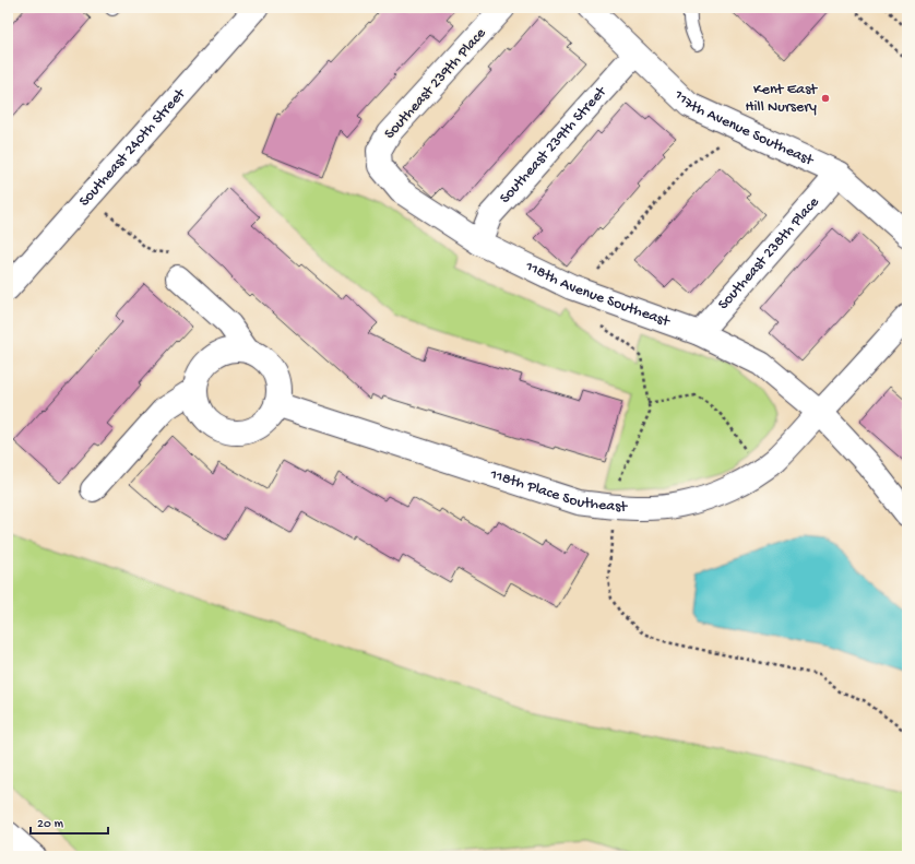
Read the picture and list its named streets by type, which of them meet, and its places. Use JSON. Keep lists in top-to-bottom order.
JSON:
{
  "streets": {
    "street": [
      "Southeast 239th Place",
      "117th Avenue Southeast",
      "Southeast 239th Street",
      "Southeast 240th Street",
      "Southeast 238th Place",
      "118th Avenue Southeast",
      "118th Place Southeast"
    ]
  },
  "crossings": [
    ["Southeast 239th Place", "118th Avenue Southeast"],
    ["117th Avenue Southeast", "Southeast 239th Street"],
    ["117th Avenue Southeast", "Southeast 238th Place"],
    ["Southeast 239th Street", "118th Avenue Southeast"],
    ["Southeast 238th Place", "118th Avenue Southeast"],
    ["118th Avenue Southeast", "118th Place Southeast"]
  ],
  "places": ["Kent East Hill Nursery"],
  "scale_bar": "20 m"
}
